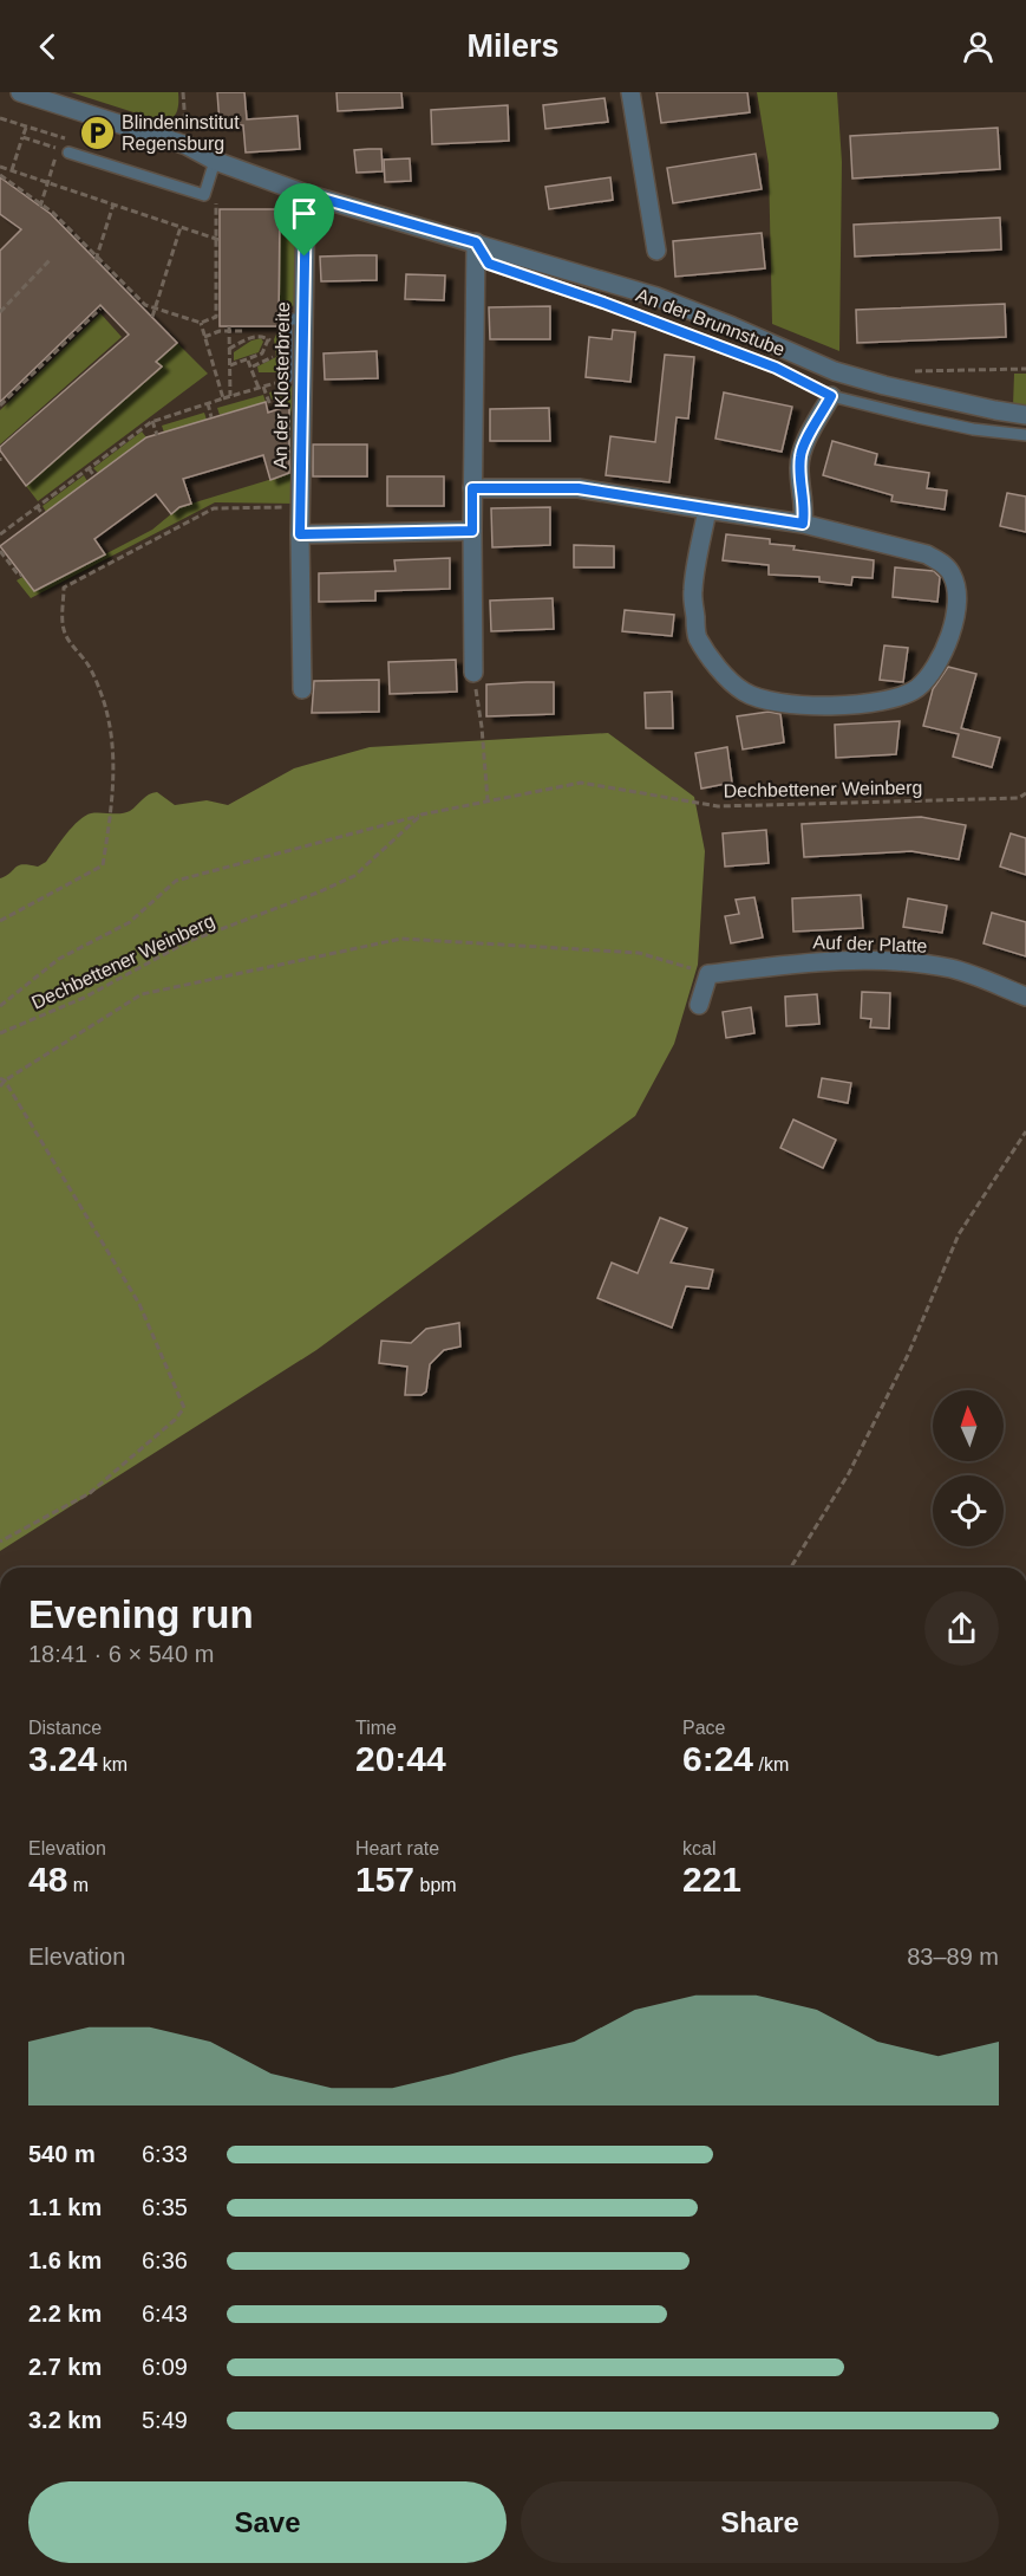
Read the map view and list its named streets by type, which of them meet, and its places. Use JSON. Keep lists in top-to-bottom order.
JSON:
{
  "streets": {
    "street": ["An der Brunnstube", "An der Klosterbreite", "Auf der Platte"],
    "path": ["Dechbettener Weinberg"]
  },
  "crossings": [
    ["An der Brunnstube", "An der Klosterbreite"]
  ],
  "places": {
    "parking": ["Blindeninstitut Regensburg"]
  },
  "north": "top",
  "page": {
    "header": "Milers",
    "heading": ["Evening run", "18:41 · 6 × 540 m"],
    "stats": [
      ["Distance", "3.24 km"],
      ["Time", "20:44"],
      ["Pace", "6:24 /km"],
      ["Elevation", "48 m"],
      ["Heart rate", "157 bpm"],
      ["kcal", "221"]
    ],
    "chart": ["Elevation", "83–89 m"],
    "list": [
      {
        "name": "540 m",
        "note": "6:33"
      },
      {
        "name": "1.1 km",
        "note": "6:35"
      },
      {
        "name": "1.6 km",
        "note": "6:36"
      },
      {
        "name": "2.2 km",
        "note": "6:43"
      },
      {
        "name": "2.7 km",
        "note": "6:09"
      },
      {
        "name": "3.2 km",
        "note": "5:49"
      }
    ],
    "buttons": ["Save", "Share"]
  }
}
